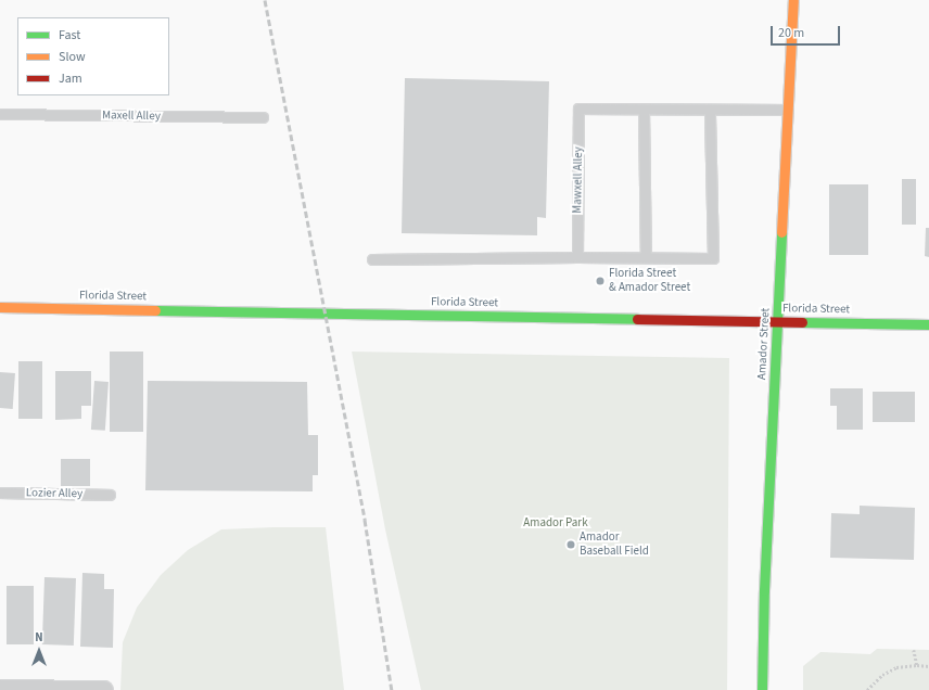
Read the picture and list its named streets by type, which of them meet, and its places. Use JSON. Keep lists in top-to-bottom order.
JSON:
{
  "streets": {
    "street": ["Florida Street", "Amador Street"],
    "lane": ["Maxell Alley", "Mawxell Alley", "Lozier Alley"]
  },
  "crossings": [
    ["Mawxell Alley", "Amador Street"],
    ["Florida Street", "Amador Street"]
  ],
  "parks": ["Amador Park"],
  "places": ["Florida Street & Amador Street", "Amador Baseball Field"],
  "legend": ["Fast", "Slow", "Jam"],
  "scale_bar": "20 m",
  "north": "top"
}
